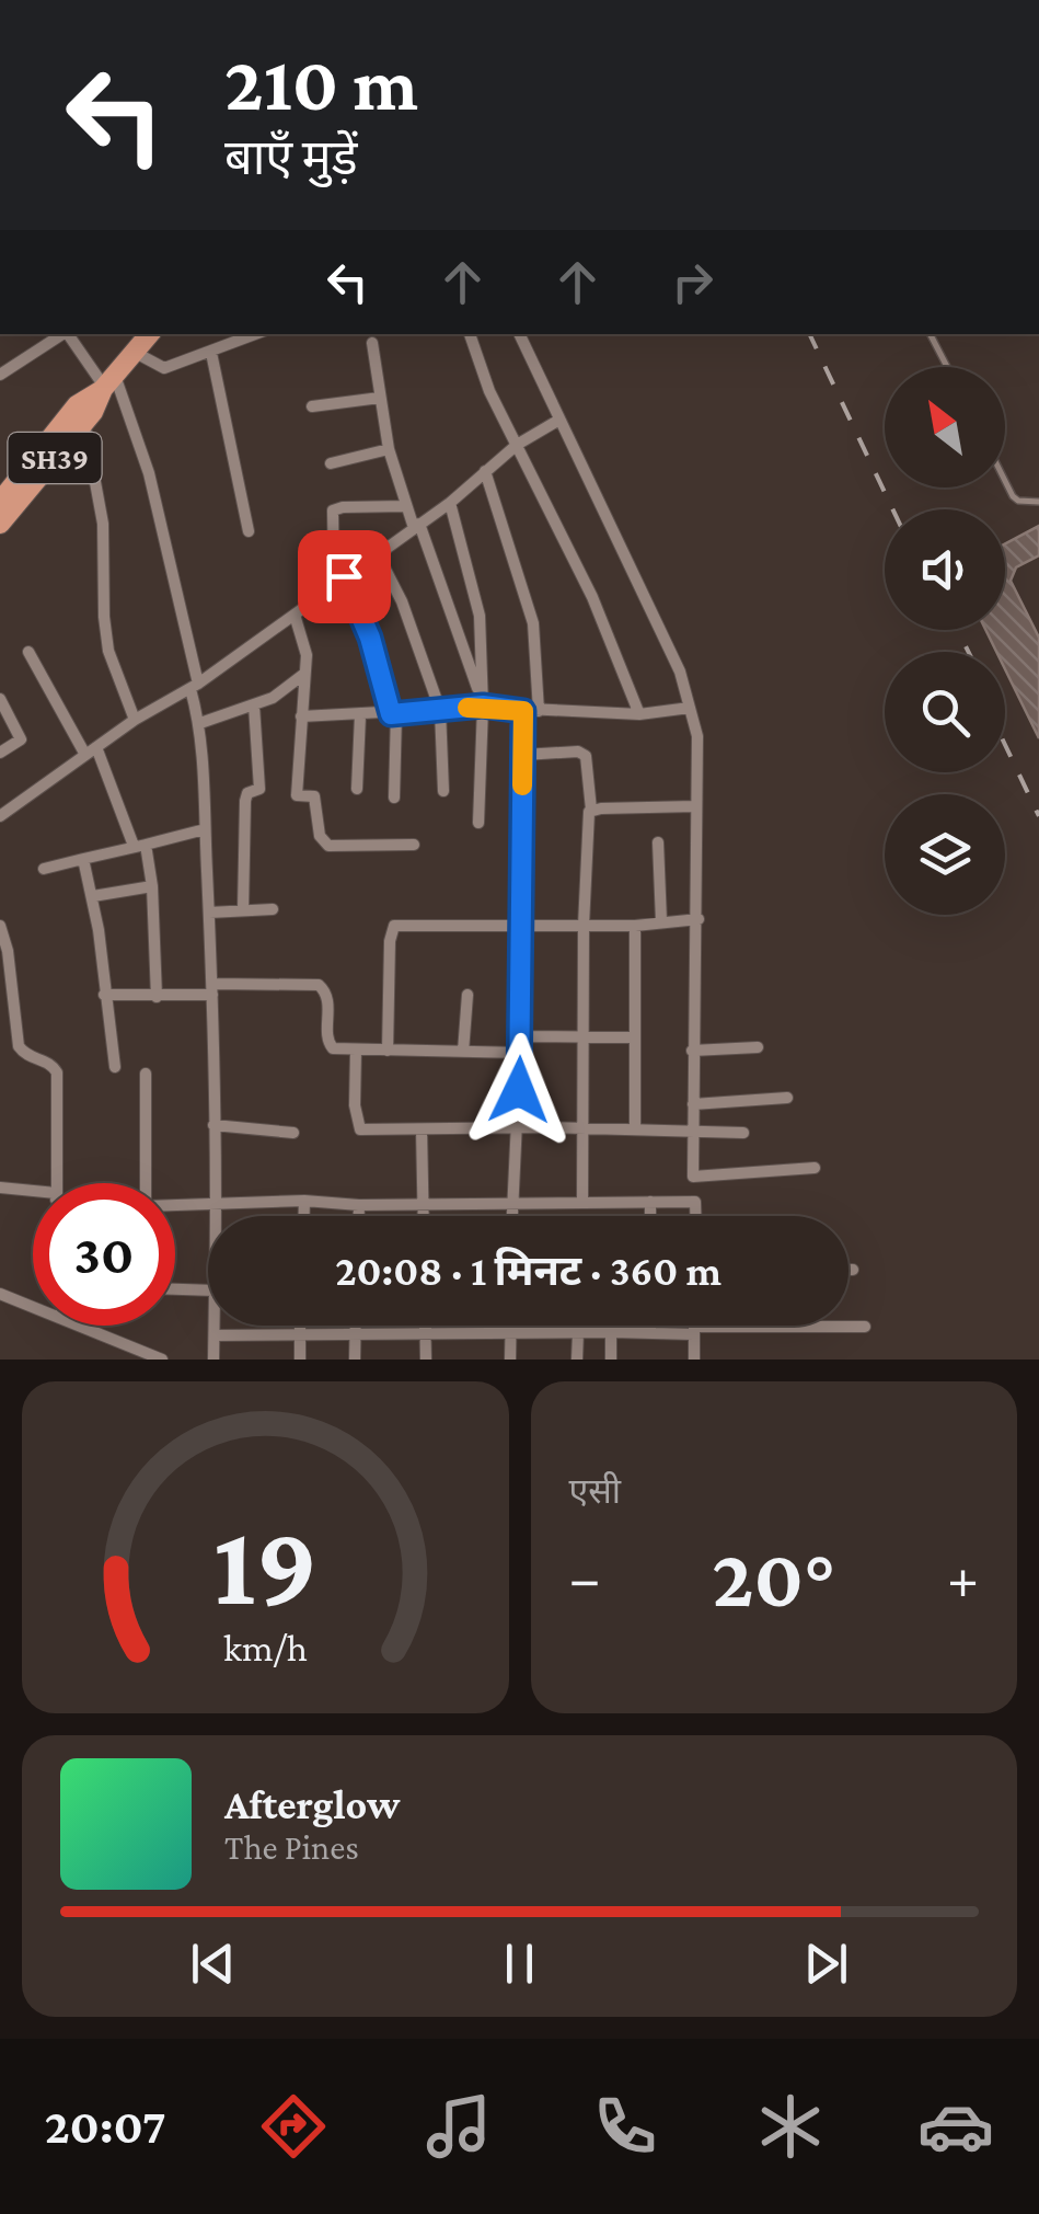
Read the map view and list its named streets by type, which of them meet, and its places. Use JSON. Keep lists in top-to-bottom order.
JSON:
{
  "streets": {
    "main road": ["SH39"]
  },
  "north": "top left",
  "page": {
    "turn": ["210 m", "बाएँ मुड़ें"],
    "limit": "30",
    "trip": "20:08 · 1 मिनट · 360 m",
    "tile": "एसी",
    "heat": ["−", "20°", "+"],
    "song": ["Afterglow", "The Pines"],
    "tabs": "20:07",
    "gauge": ["19", "km/h"]
  }
}
